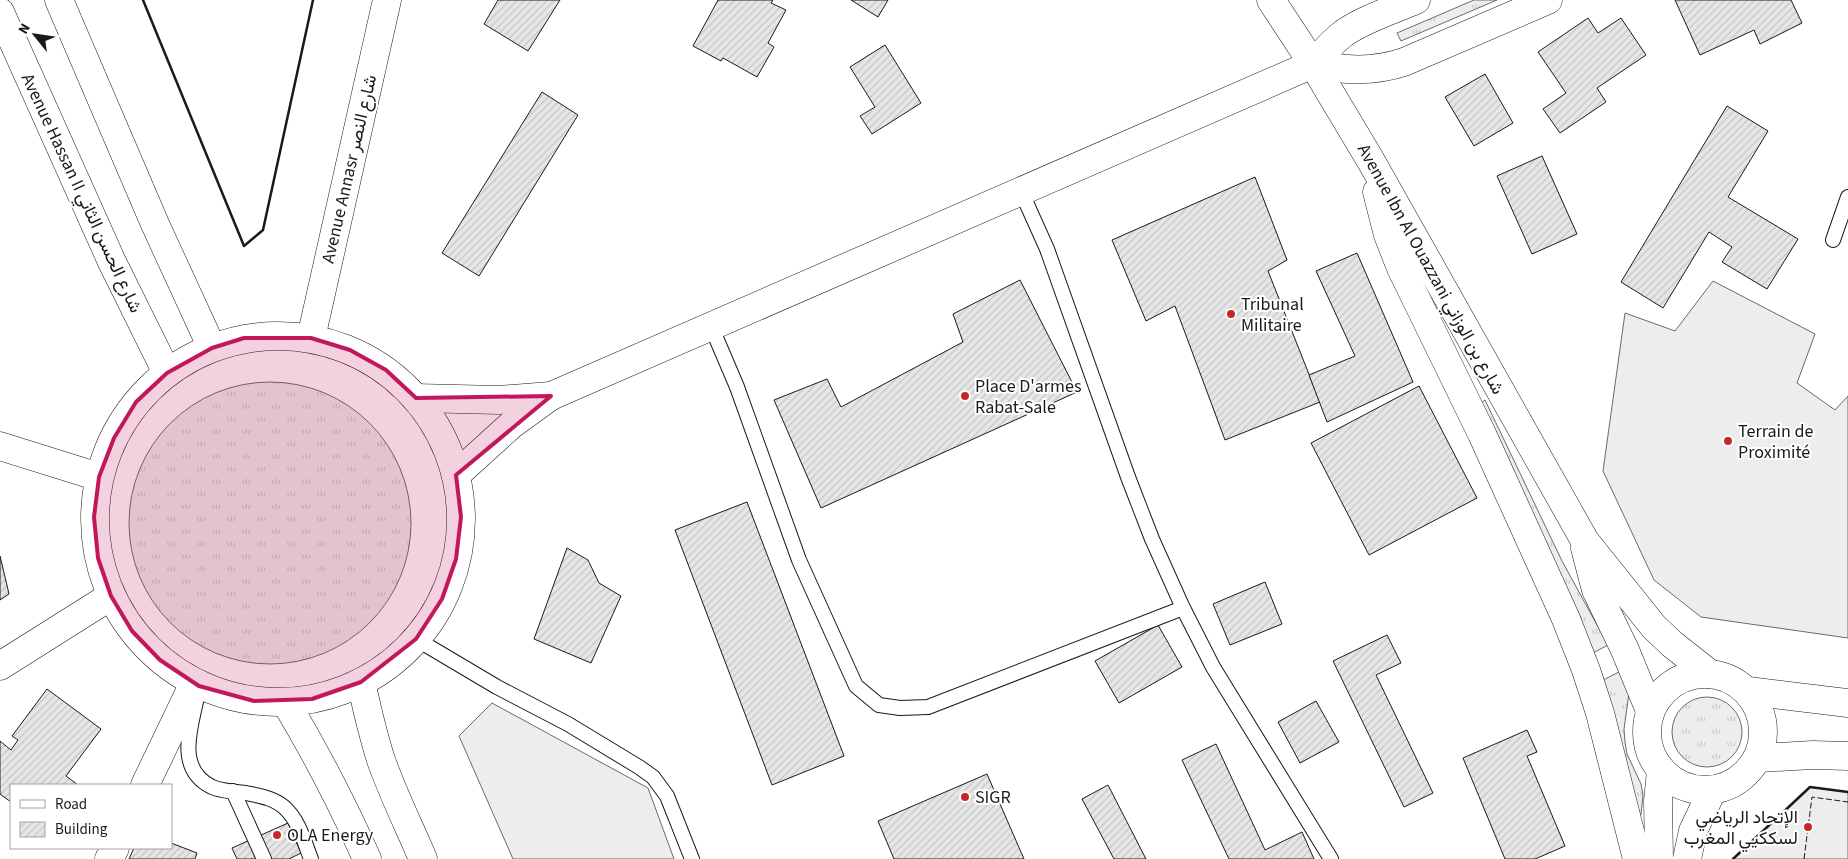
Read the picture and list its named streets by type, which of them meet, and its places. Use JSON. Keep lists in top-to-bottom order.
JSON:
{
  "streets": {
    "main road": ["Avenue Annasr شارع النصر", "Avenue Hassan II شارع الحسن الثاني", "Avenue Ibn Al Ouazzani شارع بن الوزاني"]
  },
  "places": [
    "Tribunal Militaire",
    "Place D'armes Rabat-Sale",
    "Terrain de Proximité",
    "SIGR",
    "الإتحاد الرياضي لسككيي المغرب",
    "OLA Energy"
  ],
  "legend": ["Road", "Building"],
  "north": "top left"
}
